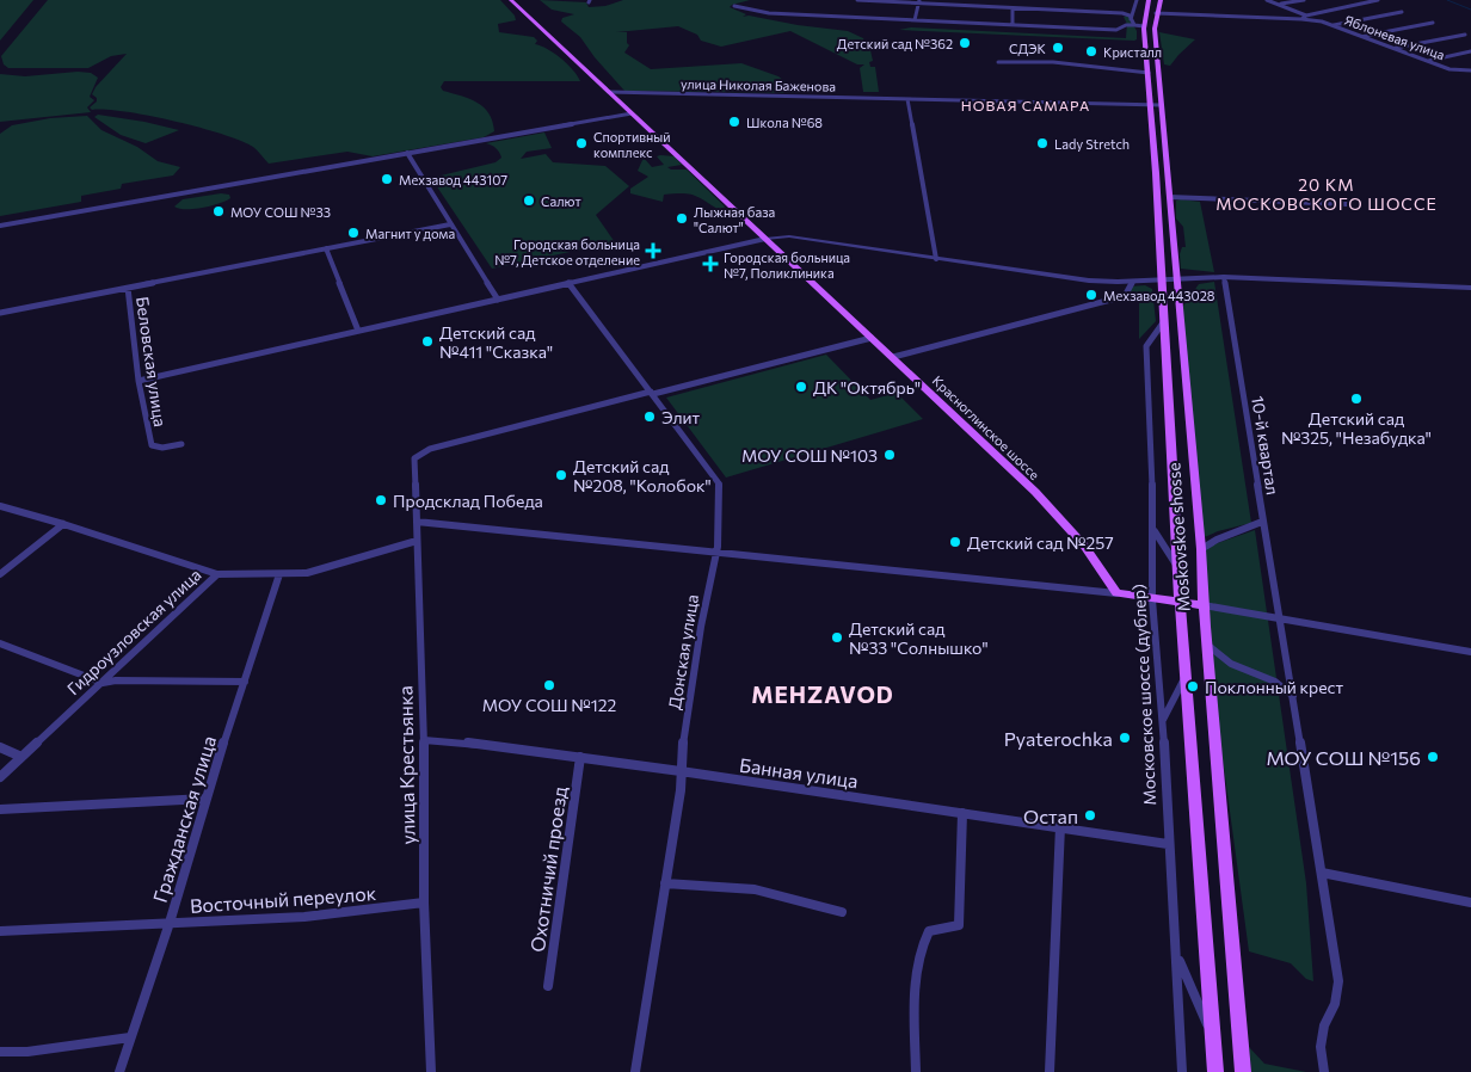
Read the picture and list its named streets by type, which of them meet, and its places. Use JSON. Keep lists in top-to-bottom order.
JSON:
{
  "streets": {
    "main road": ["Красноглинское шоссе", "Moskovskoe shosse"],
    "street": [
      "Яблоневая улица",
      "улица Николая Баженова",
      "Беловская улица",
      "10-й квартал",
      "Гидроузловская улица",
      "Донская улица",
      "Московское шоссе (дублер)",
      "улица Крестьянка",
      "Банная улица",
      "Гражданская улица",
      "Охотничий проезд",
      "Восточный переулок"
    ]
  },
  "crossings": [
    ["Яблоневая улица", "Moskovskoe shosse"],
    ["улица Николая Баженова", "Красноглинское шоссе"],
    ["улица Николая Баженова", "Moskovskoe shosse"],
    ["Moskovskoe shosse", "Московское шоссе (дублер)"],
    ["Гидроузловская улица", "улица Крестьянка"],
    ["Гидроузловская улица", "Гражданская улица"],
    ["Донская улица", "улица Крестьянка"],
    ["Донская улица", "Банная улица"],
    ["Московское шоссе (дублер)", "Банная улица"],
    ["улица Крестьянка", "Банная улица"],
    ["улица Крестьянка", "Восточный переулок"],
    ["Банная улица", "Охотничий проезд"],
    ["Гражданская улица", "Восточный переулок"]
  ],
  "districts": ["НОВАЯ САМАРА", "20 КМ МОСКОВСКОГО ШОССЕ", "MEHZAVOD"],
  "places": {
    "other": [
      "Детский сад №362",
      "СДЭК",
      "Кристалл",
      "Школа №68",
      "Спортивный комплекс",
      "Lady Stretch",
      "Мехзавод 443107",
      "Салют",
      "МОУ СОШ №33",
      "Лыжная база \"Салют\"",
      "Магнит у дома",
      "Мехзавод 443028",
      "Детский сад №411 \"Сказка\"",
      "ДК \"Октябрь\"",
      "Детский сад №325, \"Незабудка\"",
      "Элит",
      "МОУ СОШ №103",
      "Детский сад №208, \"Колобок\"",
      "Продсклад Победа",
      "Детский сад №257",
      "Детский сад №33 \"Солнышко\"",
      "МОУ СОШ №122",
      "Поклонный крест",
      "Pyaterochka",
      "МОУ СОШ №156",
      "Остап"
    ],
    "health": ["Городская больница №7, Детское отделение", "Городская больница №7, Поликлиника"]
  }
}
